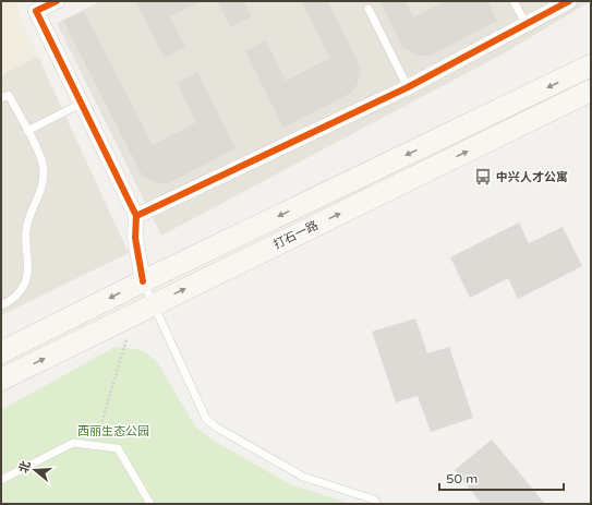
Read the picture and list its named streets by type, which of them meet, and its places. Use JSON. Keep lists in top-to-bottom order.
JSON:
{
  "streets": {
    "main road": ["打石一路"]
  },
  "parks": ["西丽生态公园"],
  "places": {
    "bus stop": ["中兴人才公寓"]
  },
  "scale_bar": "50 m",
  "north": "left"
}
